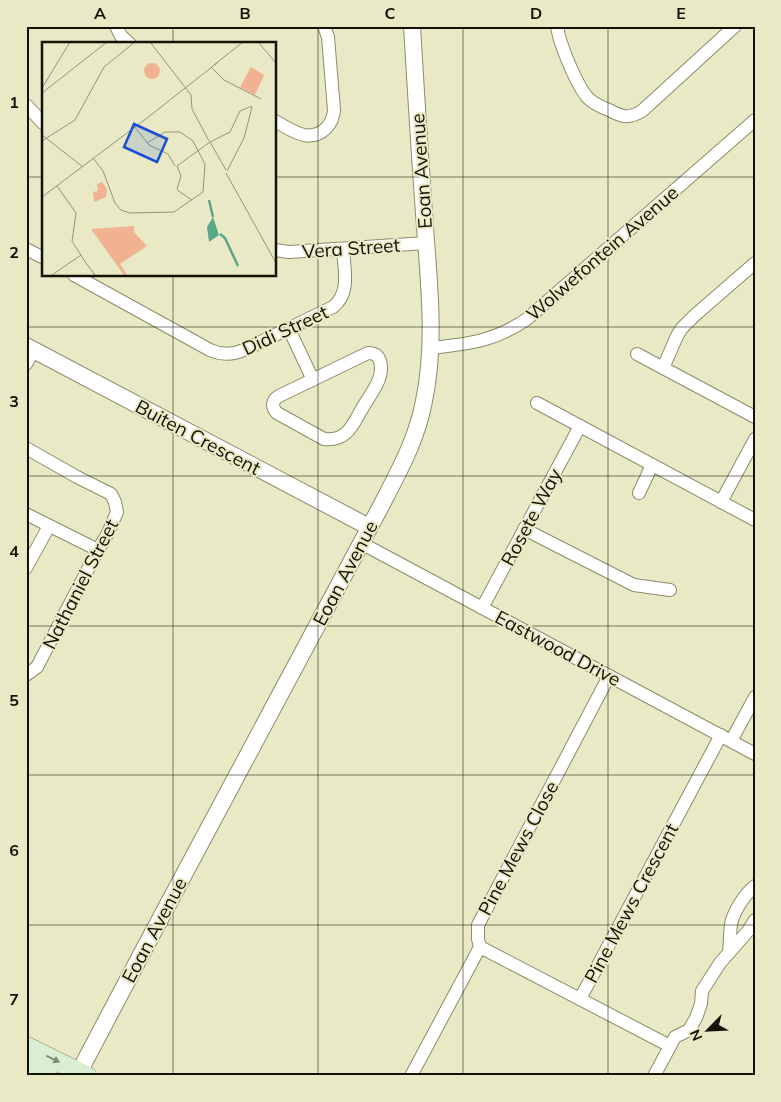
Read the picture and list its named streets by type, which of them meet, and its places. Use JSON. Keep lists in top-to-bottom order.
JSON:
{
  "streets": {
    "street": [
      "Eoan Avenue",
      "Vera Street",
      "Wolwefontein Avenue",
      "Didi Street",
      "Buiten Crescent",
      "Rosete Way",
      "Nathaniel Street",
      "Eastwood Drive",
      "Pine Mews Close",
      "Pine Mews Crescent"
    ]
  },
  "crossings": [
    ["Eoan Avenue", "Vera Street"],
    ["Eoan Avenue", "Wolwefontein Avenue"],
    ["Eoan Avenue", "Buiten Crescent"],
    ["Eoan Avenue", "Eastwood Drive"],
    ["Vera Street", "Didi Street"],
    ["Rosete Way", "Eastwood Drive"],
    ["Eastwood Drive", "Pine Mews Close"],
    ["Eastwood Drive", "Pine Mews Crescent"],
    ["Pine Mews Close", "Pine Mews Crescent"]
  ],
  "north": "bottom left",
  "grid": {
    "columns": [
      "A",
      "B",
      "C",
      "D",
      "E"
    ],
    "rows": [
      "1",
      "2",
      "3",
      "4",
      "5",
      "6",
      "7"
    ]
  }
}
